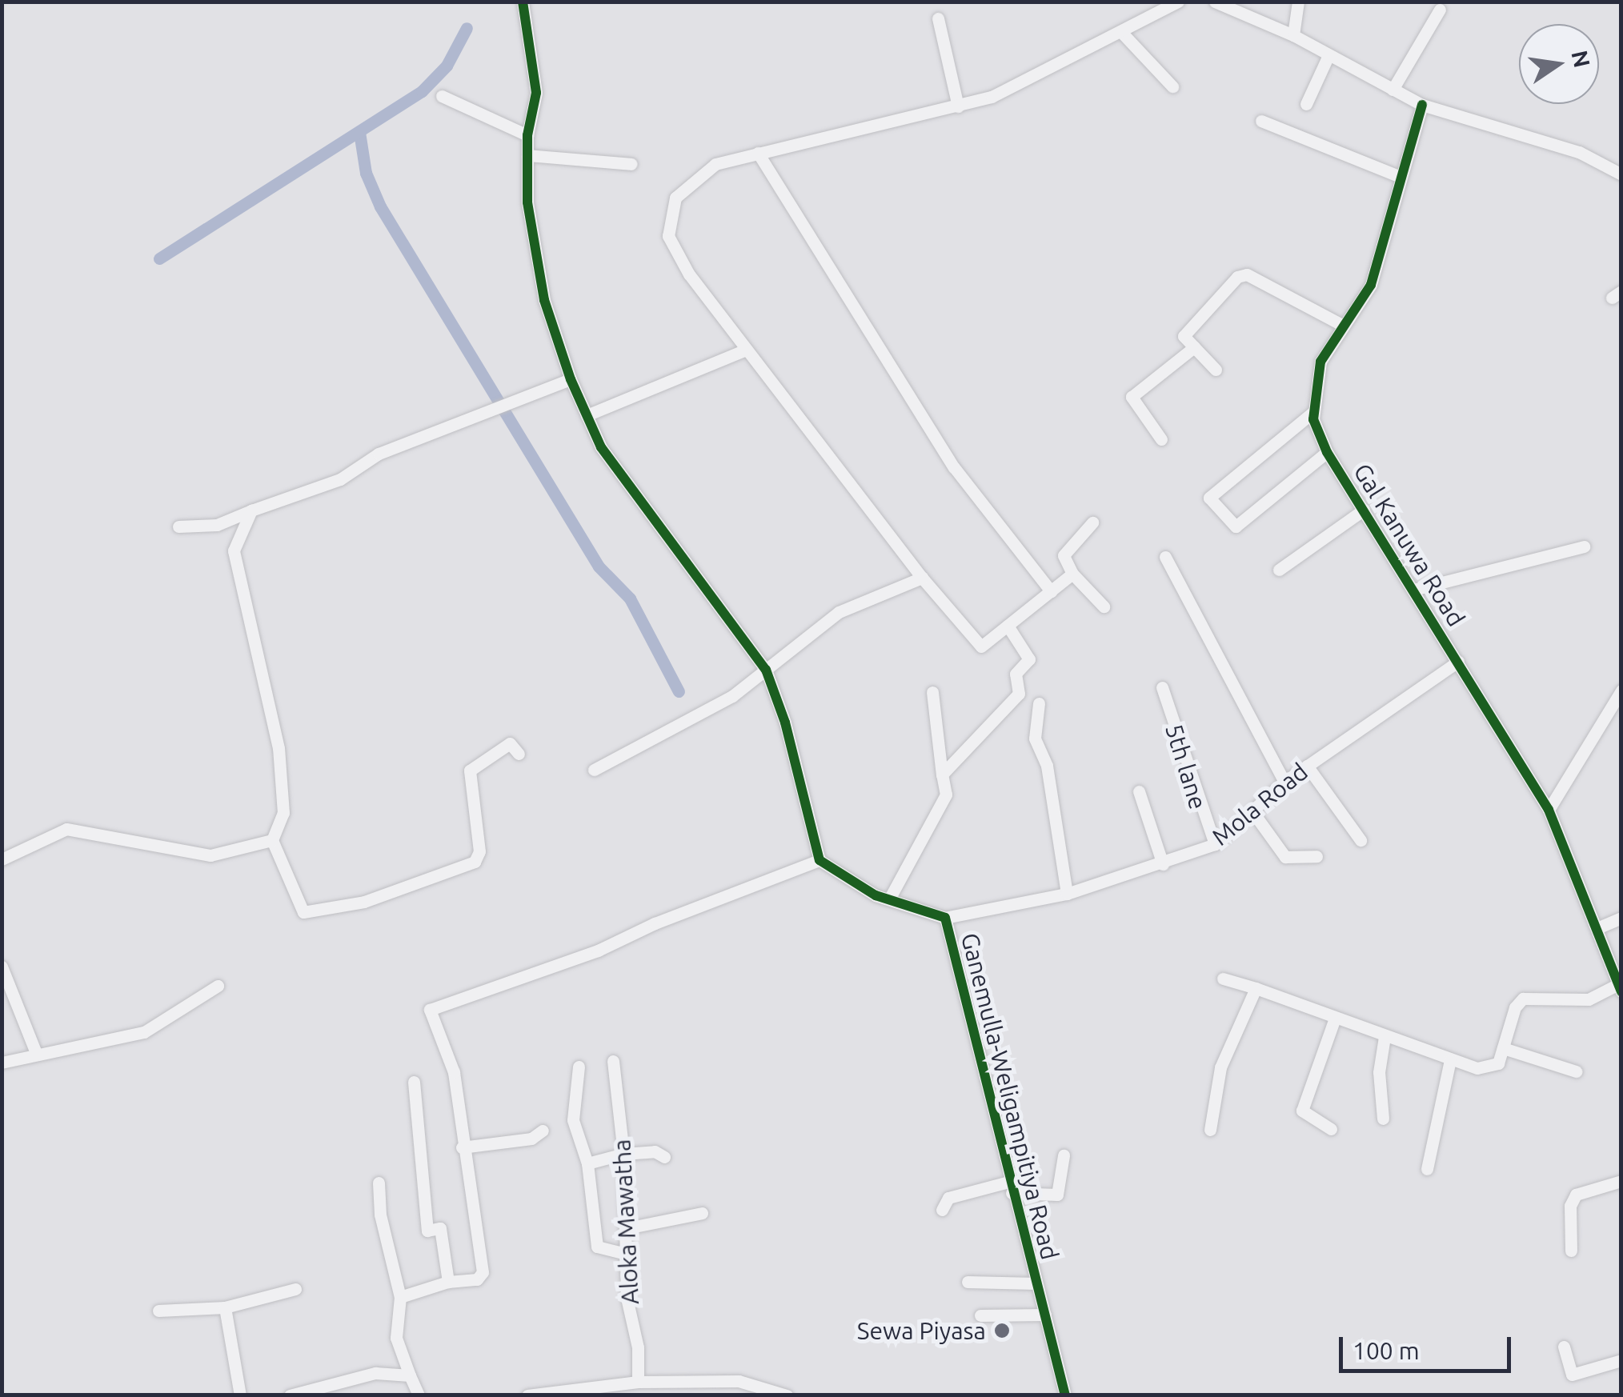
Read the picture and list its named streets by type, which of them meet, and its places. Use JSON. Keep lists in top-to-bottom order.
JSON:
{
  "streets": {
    "street": [
      "Gal Kanuwa Road",
      "5th lane",
      "Mola Road",
      "Ganemulla-Weligampitiya Road",
      "Aloka Mawatha"
    ]
  },
  "crossings": [
    ["Gal Kanuwa Road", "Mola Road"],
    ["5th lane", "Mola Road"],
    ["Mola Road", "Ganemulla-Weligampitiya Road"]
  ],
  "places": ["Sewa Piyasa"],
  "scale_bar": "100 m",
  "north": "right"
}
